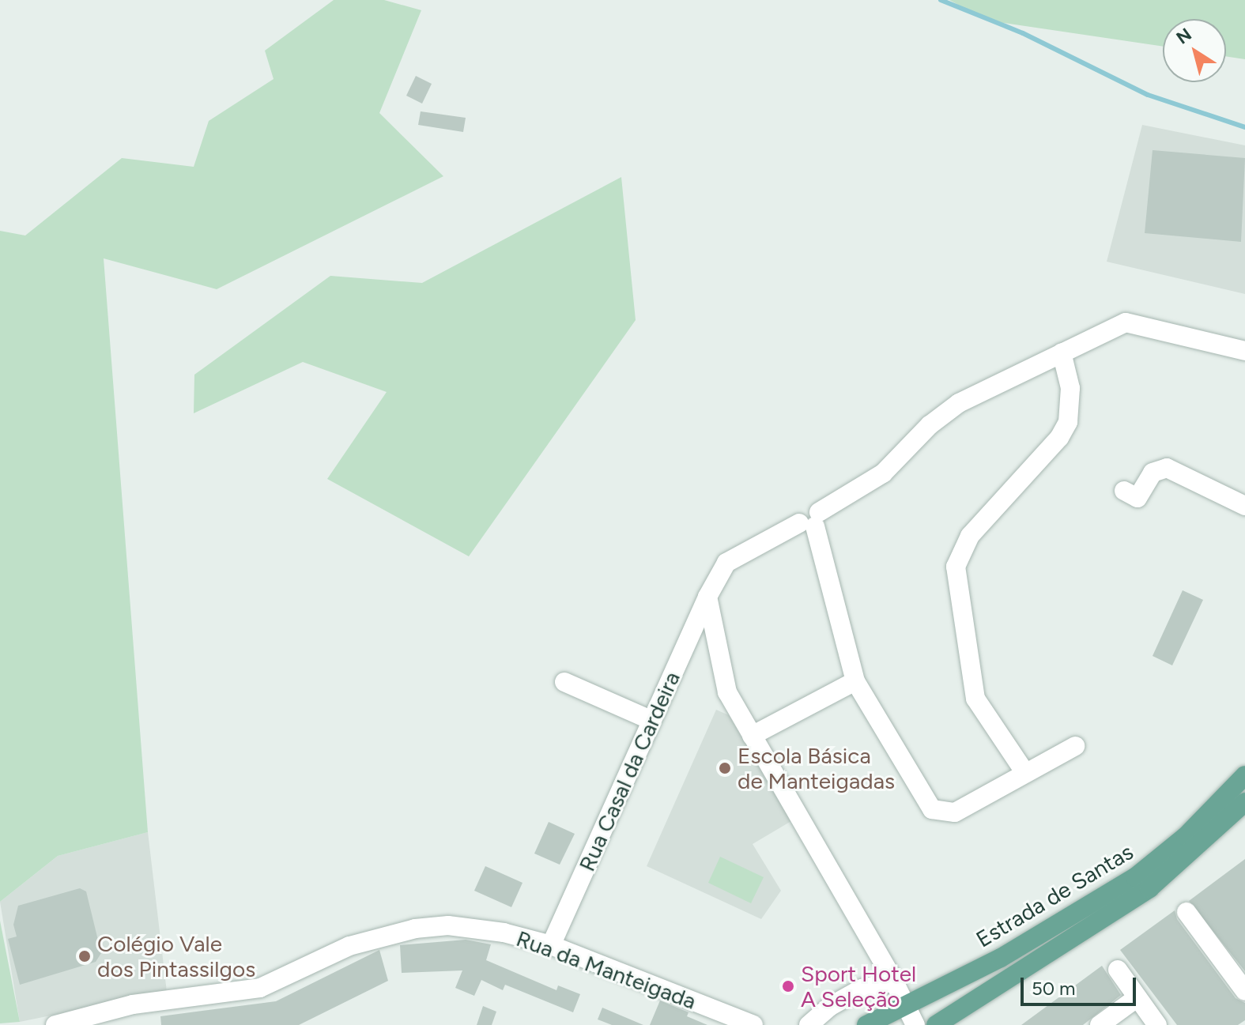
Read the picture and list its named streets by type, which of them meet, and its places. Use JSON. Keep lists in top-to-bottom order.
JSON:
{
  "streets": {
    "main road": ["Estrada de Santas"],
    "street": ["Rua Casal da Cardeira", "Rua da Manteigada"]
  },
  "crossings": [
    ["Rua Casal da Cardeira", "Rua da Manteigada"]
  ],
  "places": ["Escola Básica de Manteigadas", "Colégio Vale dos Pintassilgos", "Sport Hotel A Seleção"],
  "scale_bar": "50 m",
  "north": "top left"
}
